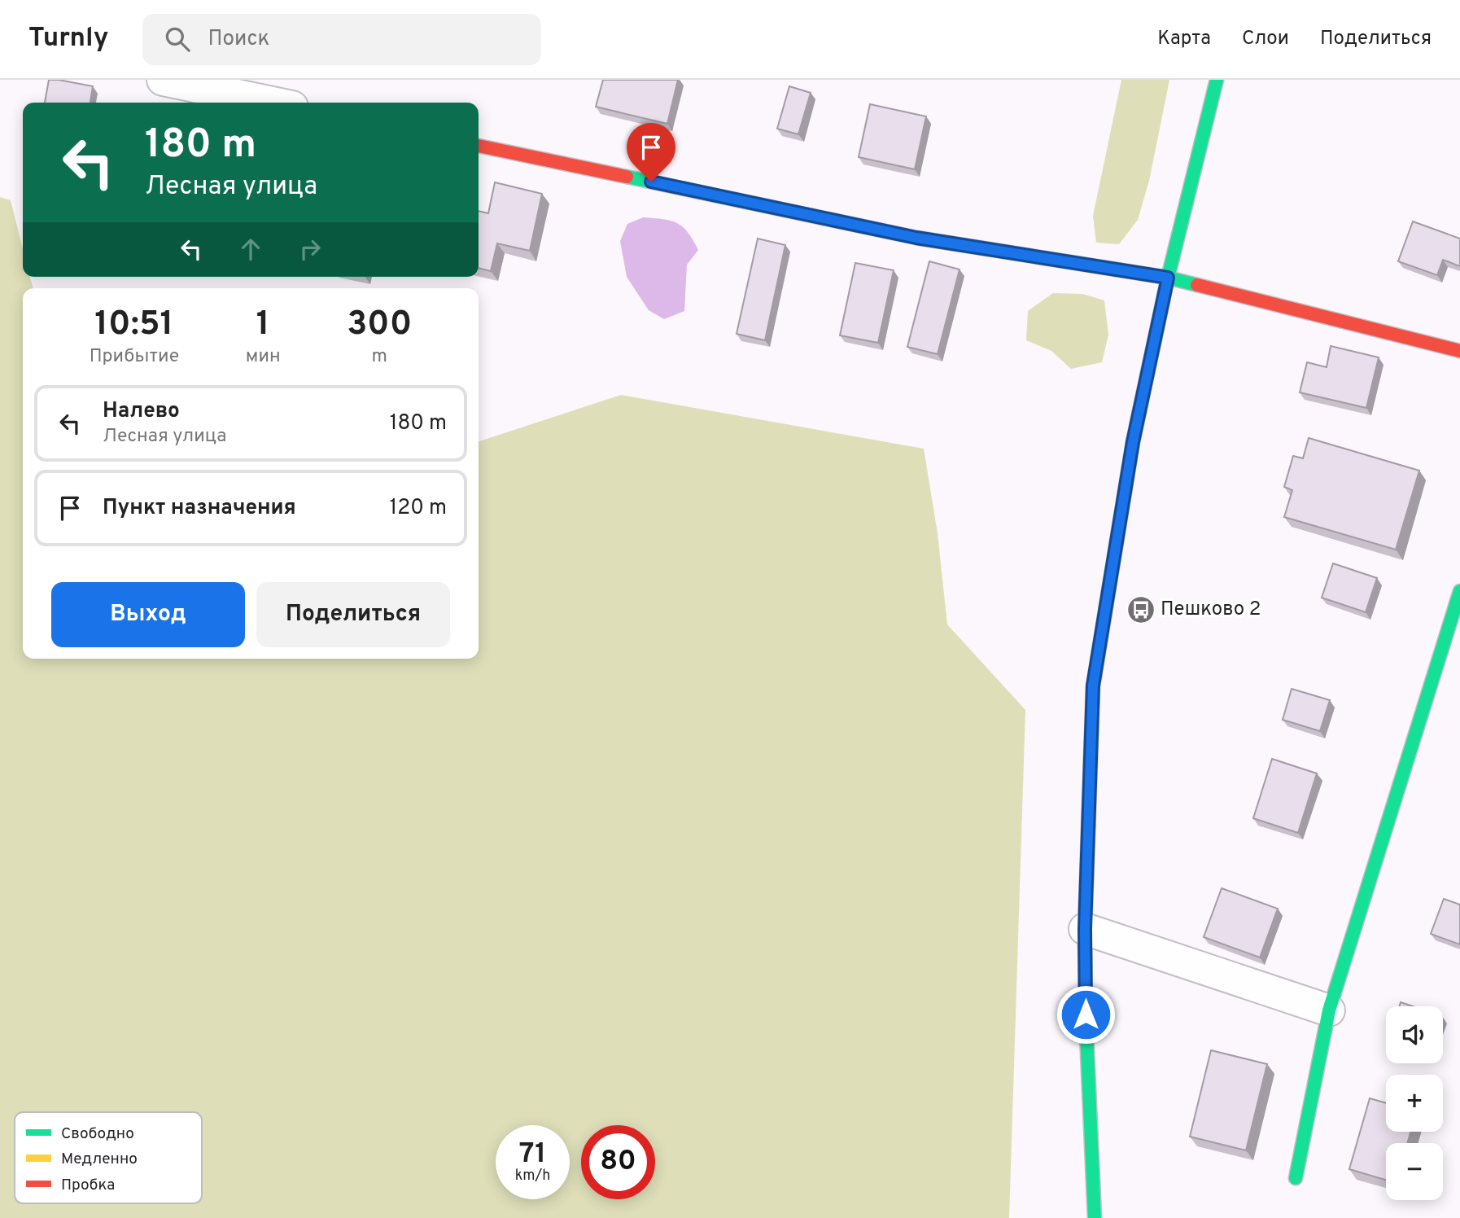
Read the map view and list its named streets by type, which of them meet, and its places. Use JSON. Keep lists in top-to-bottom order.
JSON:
{
  "places": {
    "bus stop": ["Пешково 2"]
  },
  "legend": ["Свободно", "Медленно", "Пробка"],
  "page": {
    "header": "Turnly",
    "search": "Поиск",
    "nav": ["Карта", "Слои", "Поделиться"],
    "turn": ["180 m", "Лесная улица"],
    "eta": [
      "10:51",
      "Прибытие",
      "1",
      "мин",
      "300",
      "m"
    ],
    "list": [
      {
        "name": "Налево",
        "note": "Лесная улица",
        "value": "180 m"
      },
      {
        "name": "Пункт назначения",
        "value": "120 m"
      }
    ],
    "buttons": ["Выход", "Поделиться"],
    "map_buttons": ["+", "−"],
    "speed": "71 km/h",
    "limit": "80"
  }
}
